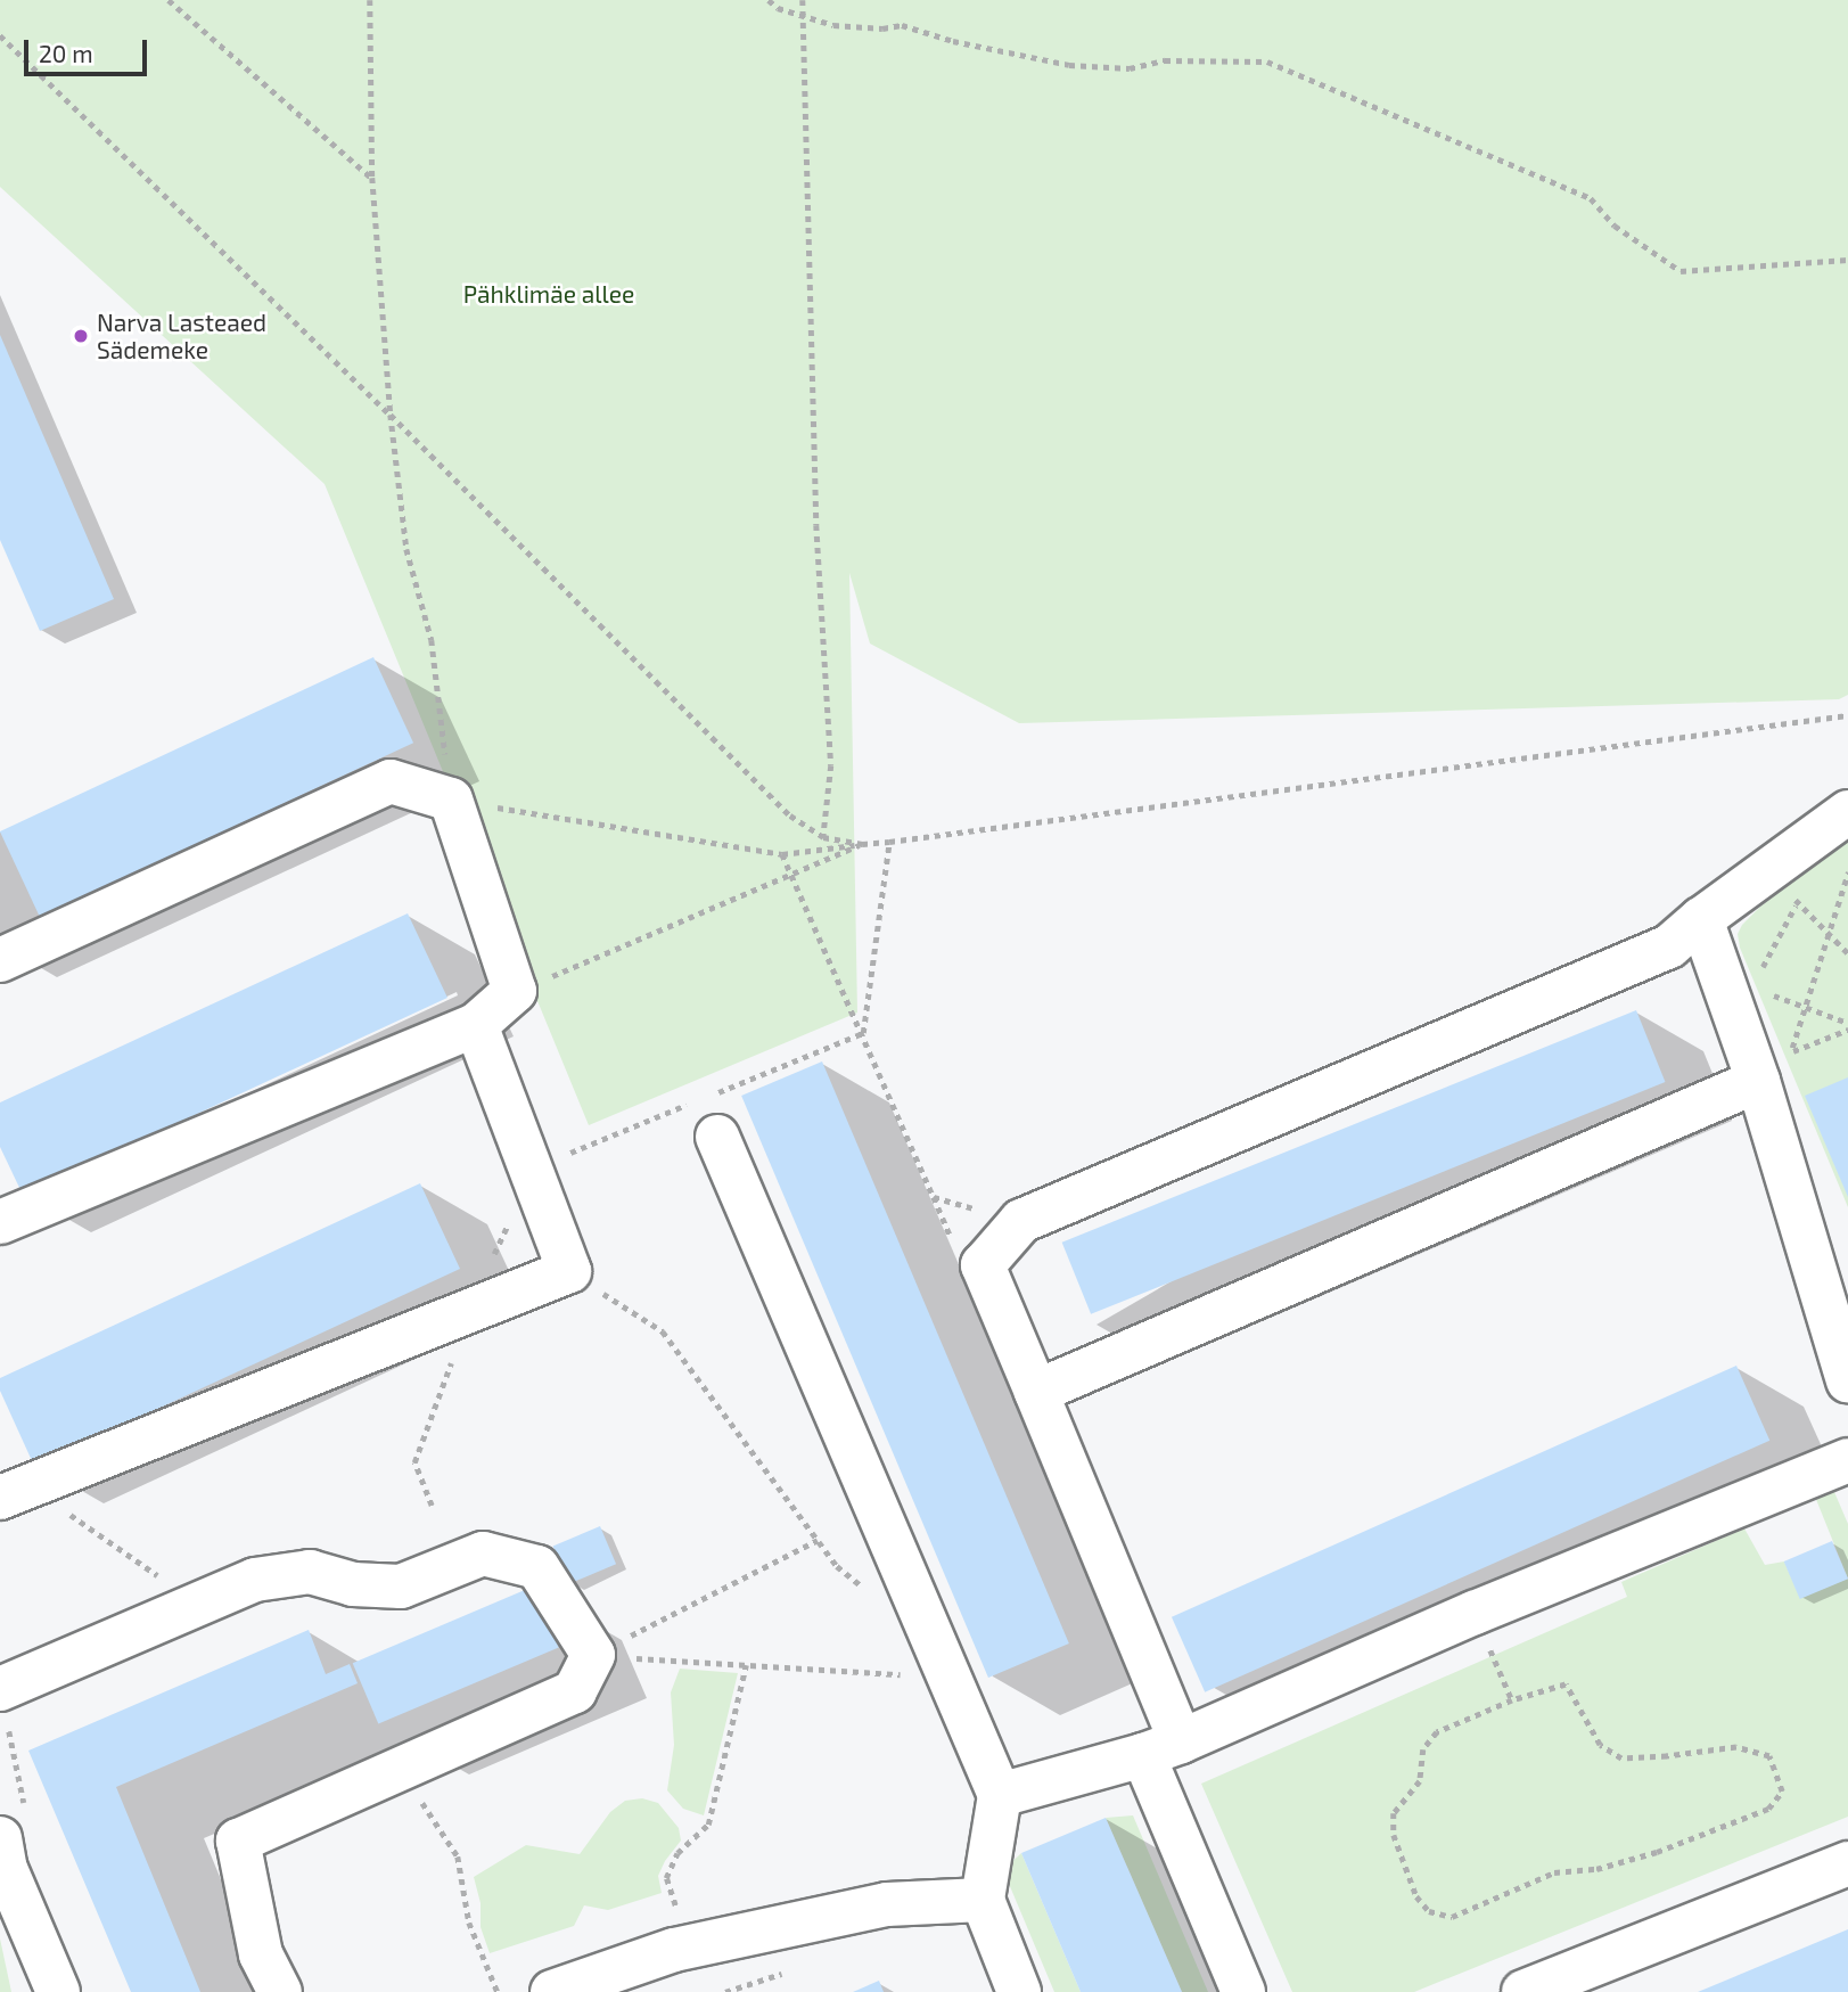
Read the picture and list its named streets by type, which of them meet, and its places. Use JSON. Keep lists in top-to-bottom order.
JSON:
{
  "parks": ["Pähklimäe allee"],
  "places": ["Narva Lasteaed Sädemeke"],
  "scale_bar": "20 m"
}
